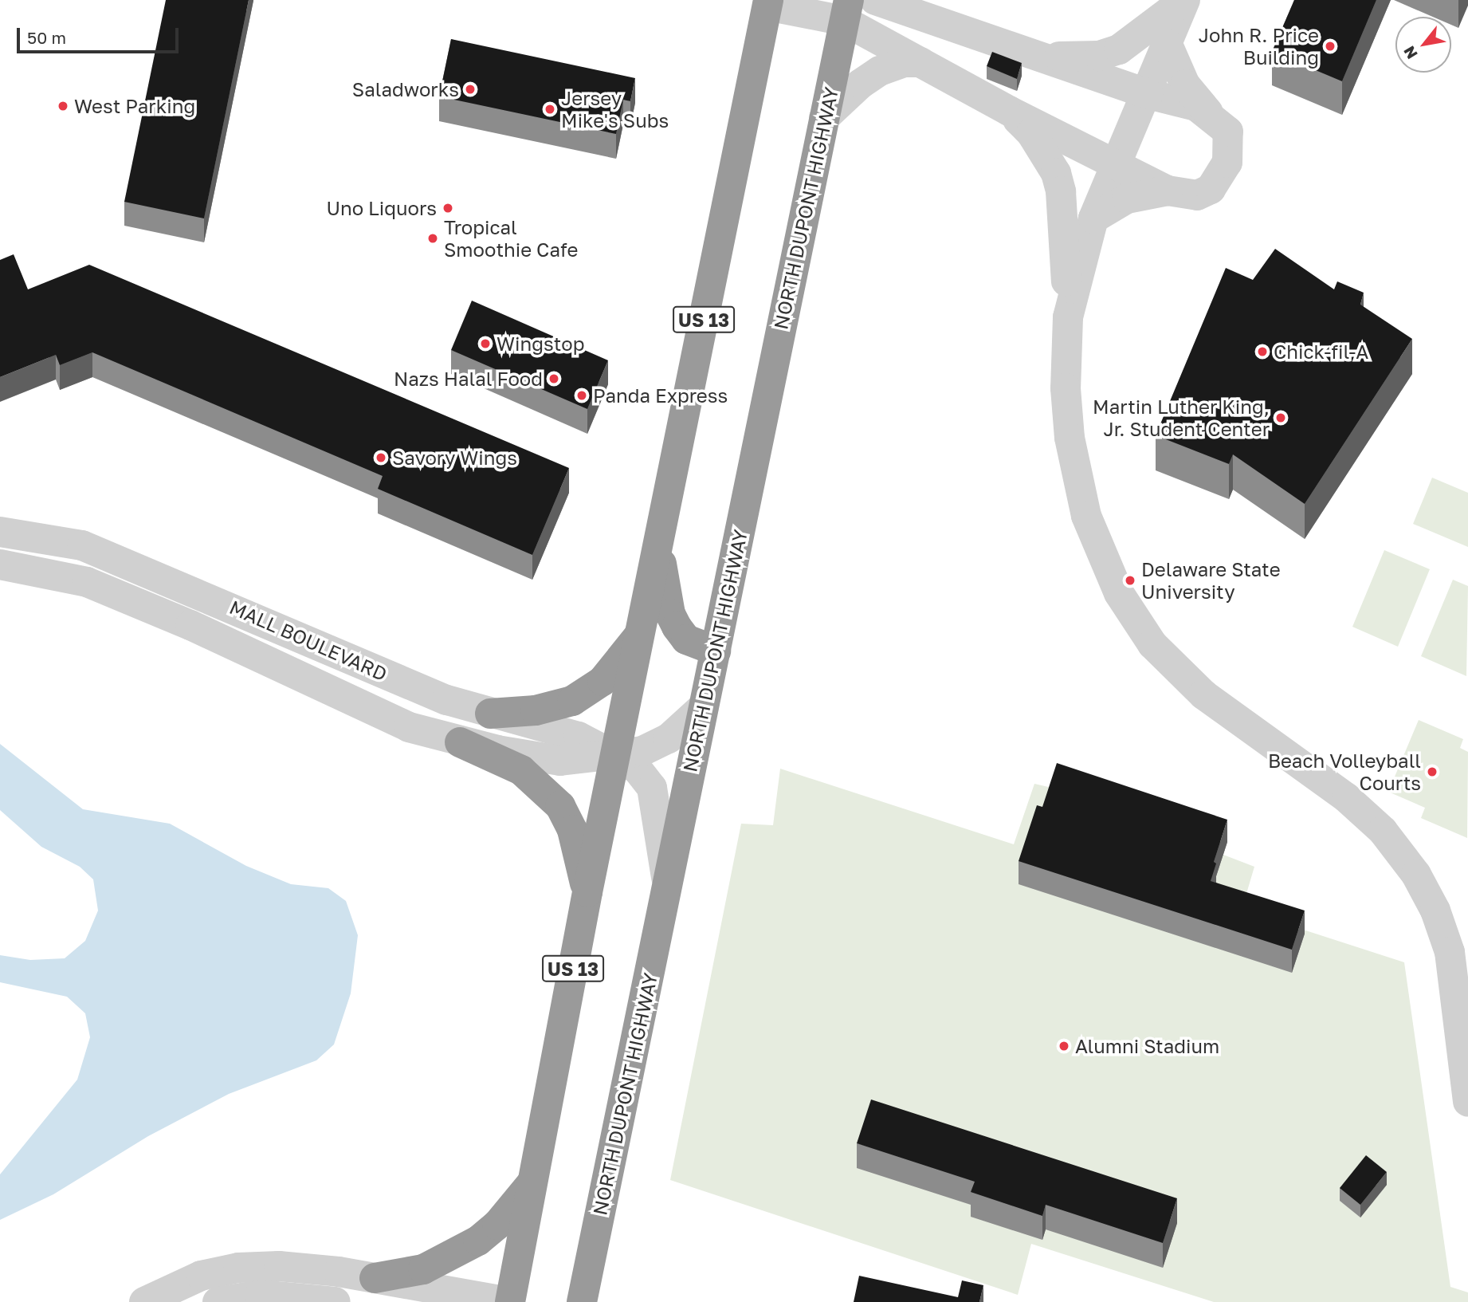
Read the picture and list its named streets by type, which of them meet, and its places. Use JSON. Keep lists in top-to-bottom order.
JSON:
{
  "streets": {
    "highway": ["NORTH DUPONT HIGHWAY", "US 13"],
    "street": ["MALL BOULEVARD"]
  },
  "crossings": [
    ["NORTH DUPONT HIGHWAY", "MALL BOULEVARD"],
    ["US 13", "MALL BOULEVARD"]
  ],
  "places": [
    "John R. Price Building",
    "Saladworks",
    "West Parking",
    "Jersey Mike's Subs",
    "Uno Liquors",
    "Tropical Smoothie Cafe",
    "Wingstop",
    "Chick-fil-A",
    "Nazs Halal Food",
    "Panda Express",
    "Martin Luther King, Jr. Student Center",
    "Savory Wings",
    "Delaware State University",
    "Beach Volleyball Courts",
    "Alumni Stadium"
  ],
  "scale_bar": "50 m",
  "north": "bottom left"
}
